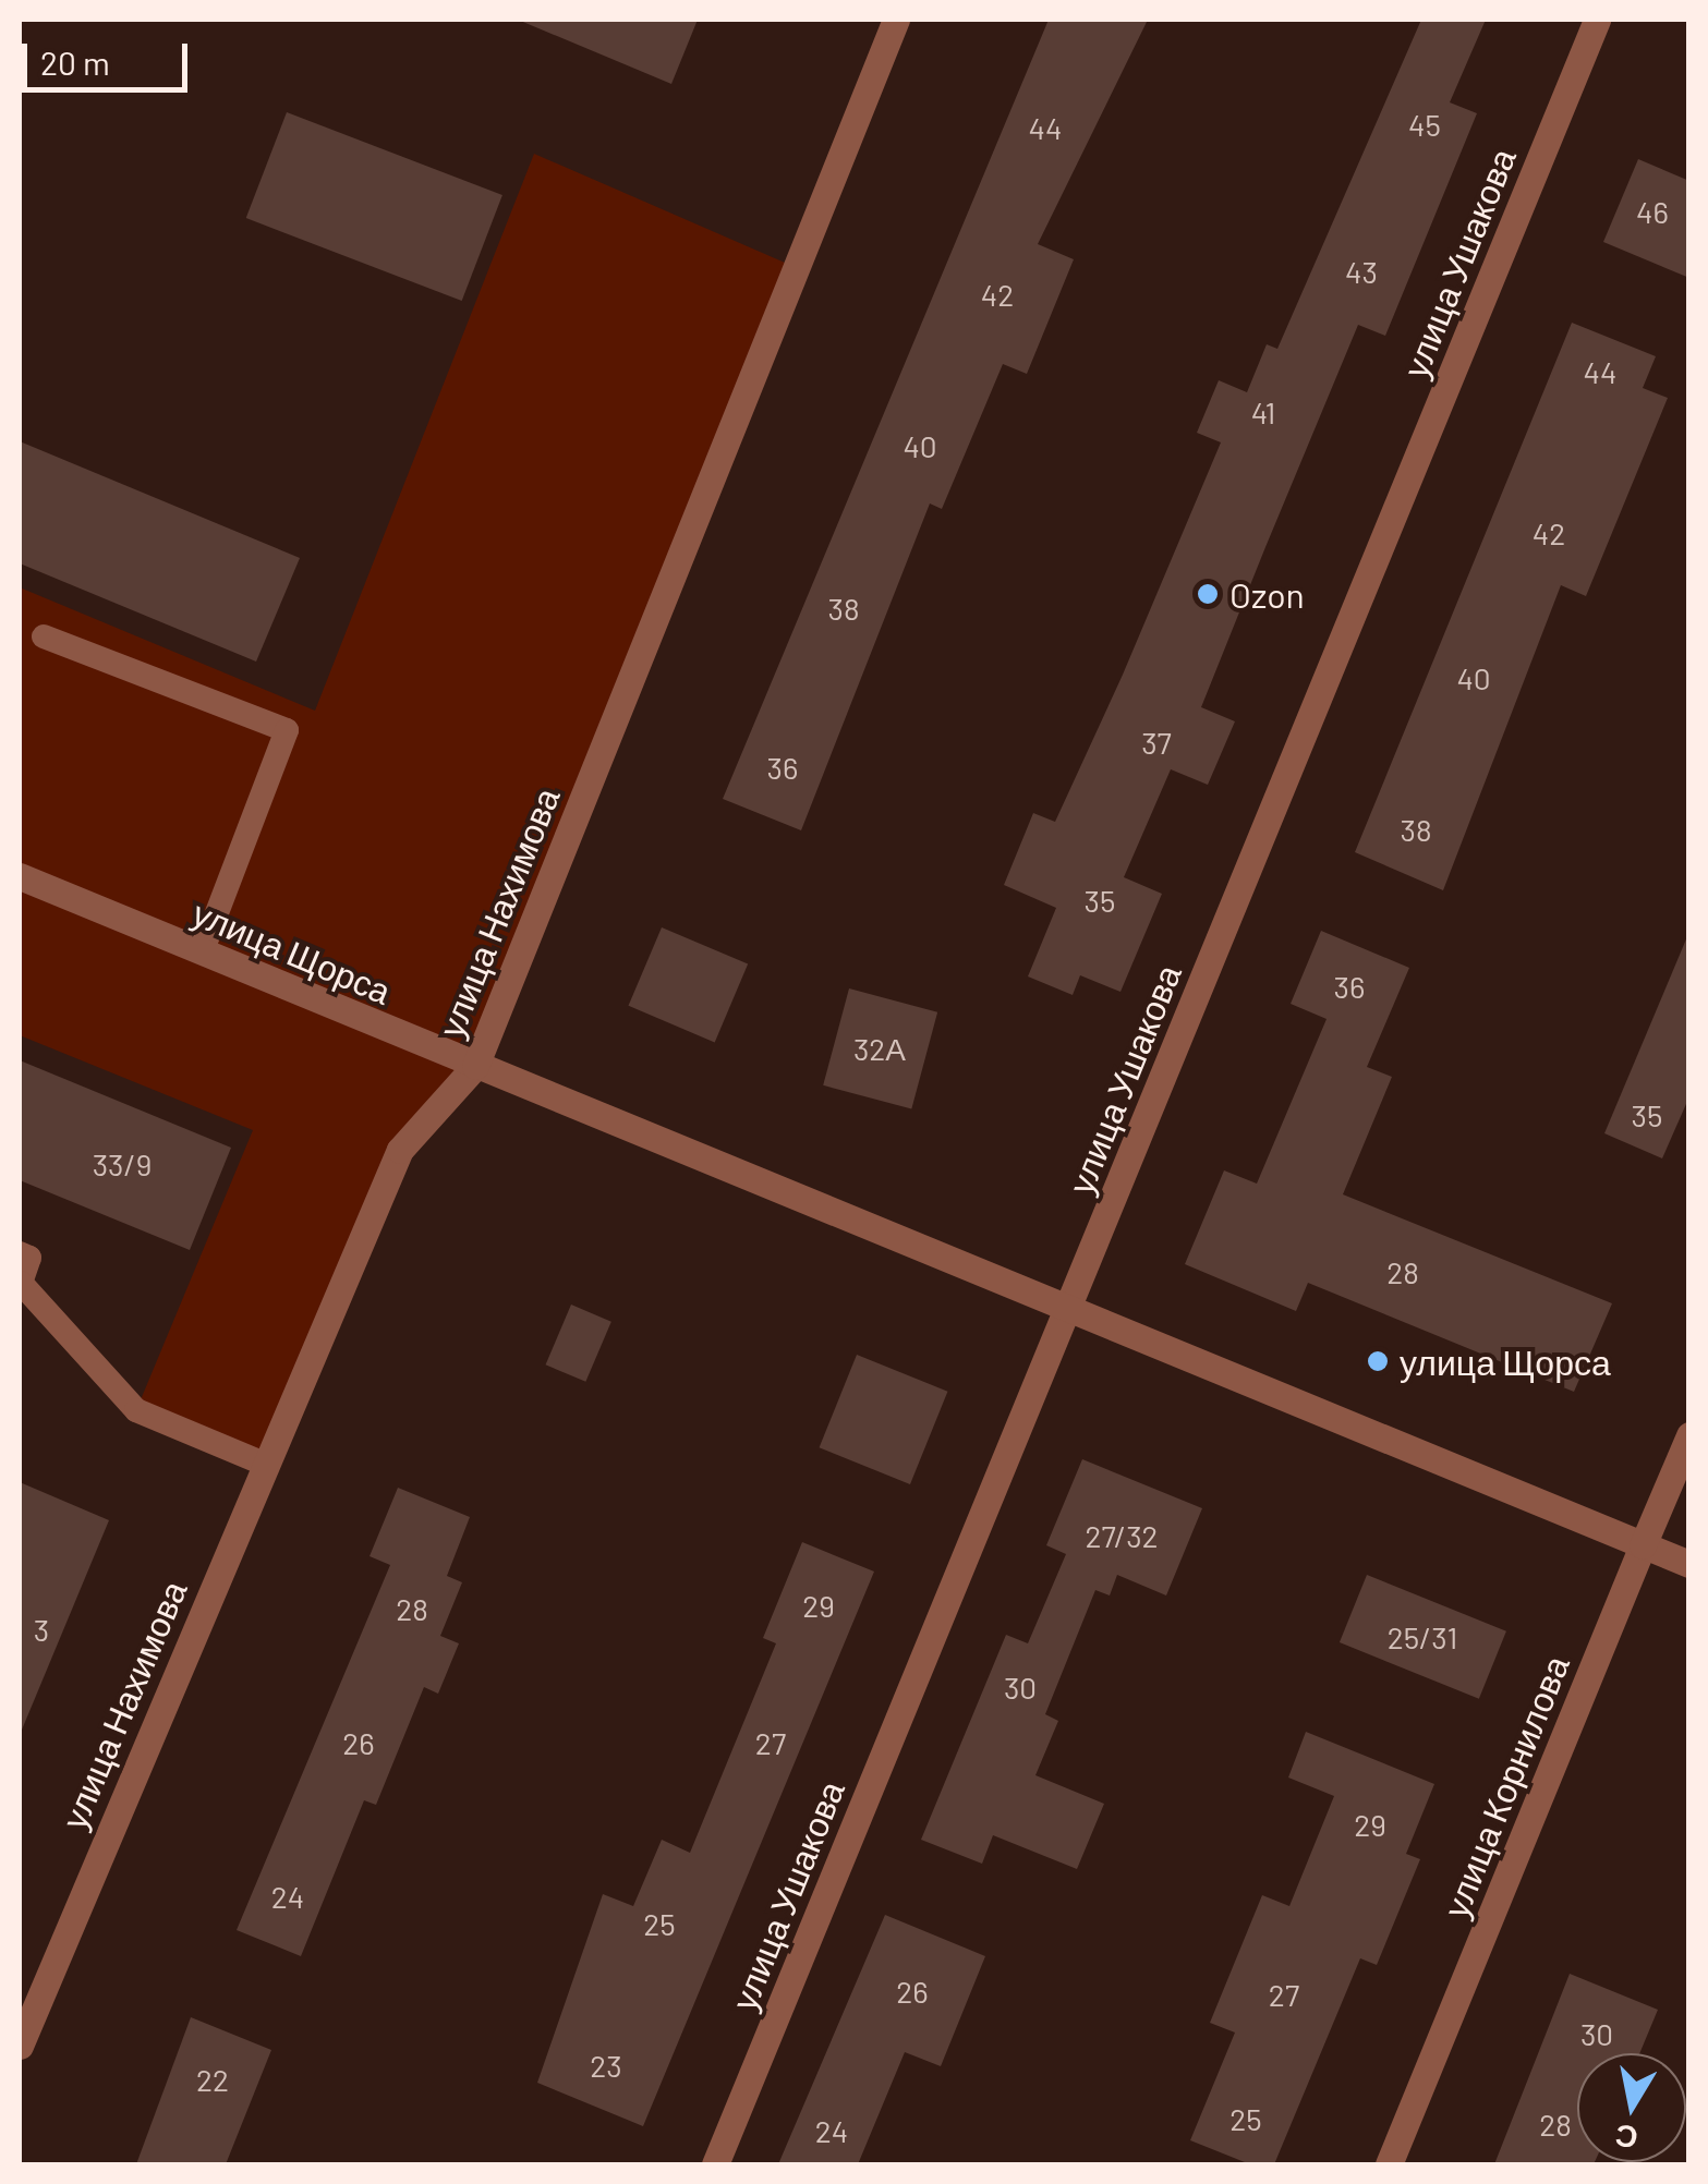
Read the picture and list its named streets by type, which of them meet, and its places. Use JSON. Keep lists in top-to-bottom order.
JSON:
{
  "streets": {
    "street": [
      "улица Ушакова",
      "улица Нахимова",
      "улица Щорса",
      "улица Корнилова"
    ]
  },
  "crossings": [
    ["улица Ушакова", "улица Щорса"],
    ["улица Нахимова", "улица Щорса"],
    ["улица Щорса", "улица Корнилова"]
  ],
  "places": ["Ozon", "улица Щорса"],
  "house_numbers": [
    "45",
    "44",
    "46",
    "43",
    "42",
    "44",
    "41",
    "40",
    "42",
    "38",
    "40",
    "37",
    "36",
    "38",
    "35",
    "36",
    "32А",
    "35",
    "33/9",
    "28",
    "27/32",
    "29",
    "28",
    "3",
    "25/31",
    "30",
    "26",
    "27",
    "29",
    "24",
    "25",
    "26",
    "27",
    "30",
    "23",
    "22",
    "25",
    "28",
    "24"
  ],
  "scale_bar": "20 m",
  "north": "bottom"
}
